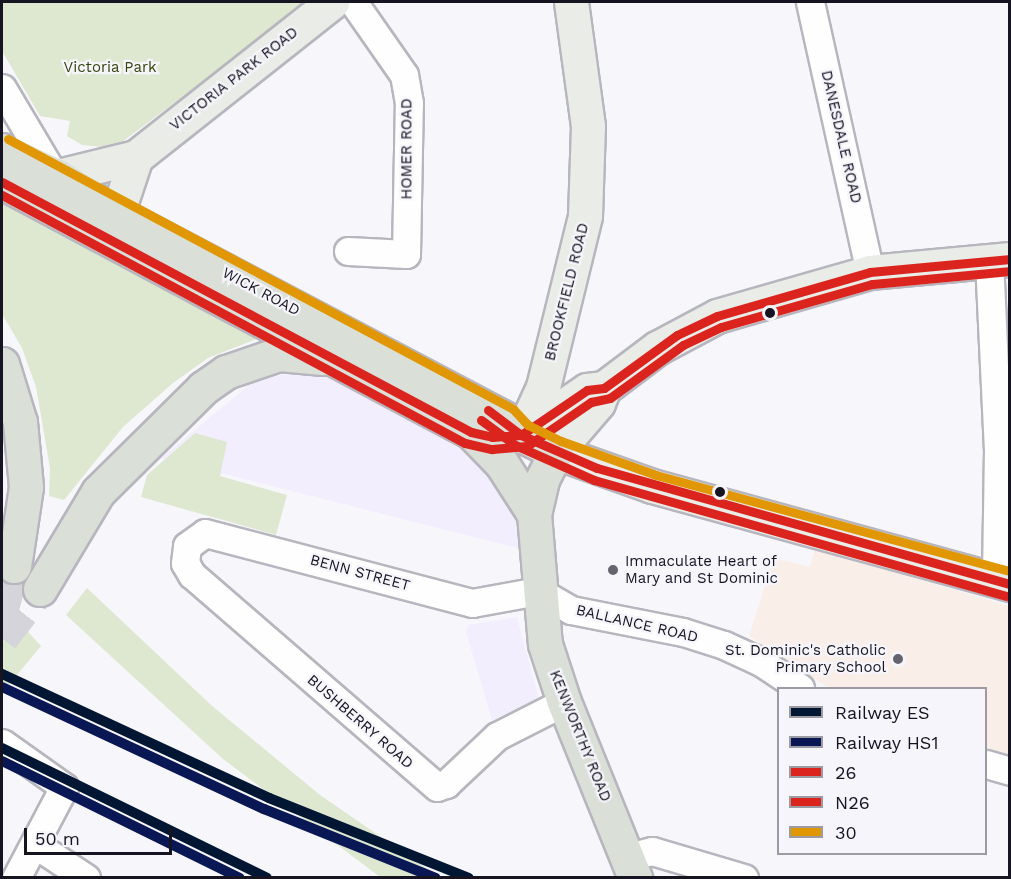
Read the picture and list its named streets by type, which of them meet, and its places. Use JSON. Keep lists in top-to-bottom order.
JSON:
{
  "streets": {
    "highway": ["WICK ROAD", "KENWORTHY ROAD"],
    "main road": ["VICTORIA PARK ROAD", "BROOKFIELD ROAD"],
    "street": [
      "DANESDALE ROAD",
      "HOMER ROAD",
      "BENN STREET",
      "BALLANCE ROAD",
      "BUSHBERRY ROAD"
    ]
  },
  "crossings": [
    ["VICTORIA PARK ROAD", "WICK ROAD"],
    ["WICK ROAD", "BROOKFIELD ROAD"],
    ["WICK ROAD", "KENWORTHY ROAD"],
    ["BENN STREET", "BALLANCE ROAD"],
    ["BENN STREET", "BUSHBERRY ROAD"],
    ["BENN STREET", "KENWORTHY ROAD"],
    ["BALLANCE ROAD", "KENWORTHY ROAD"],
    ["BUSHBERRY ROAD", "KENWORTHY ROAD"]
  ],
  "parks": ["Victoria Park"],
  "places": ["Immaculate Heart of Mary and St Dominic", "St. Dominic's Catholic Primary School"],
  "lines": [
    "transit line 30",
    "transit line 26",
    "transit line N26",
    "rail line ES",
    "rail line HS1"
  ],
  "legend": [
    "Railway ES",
    "Railway HS1",
    "26",
    "N26",
    "30"
  ],
  "scale_bar": "50 m"
}
